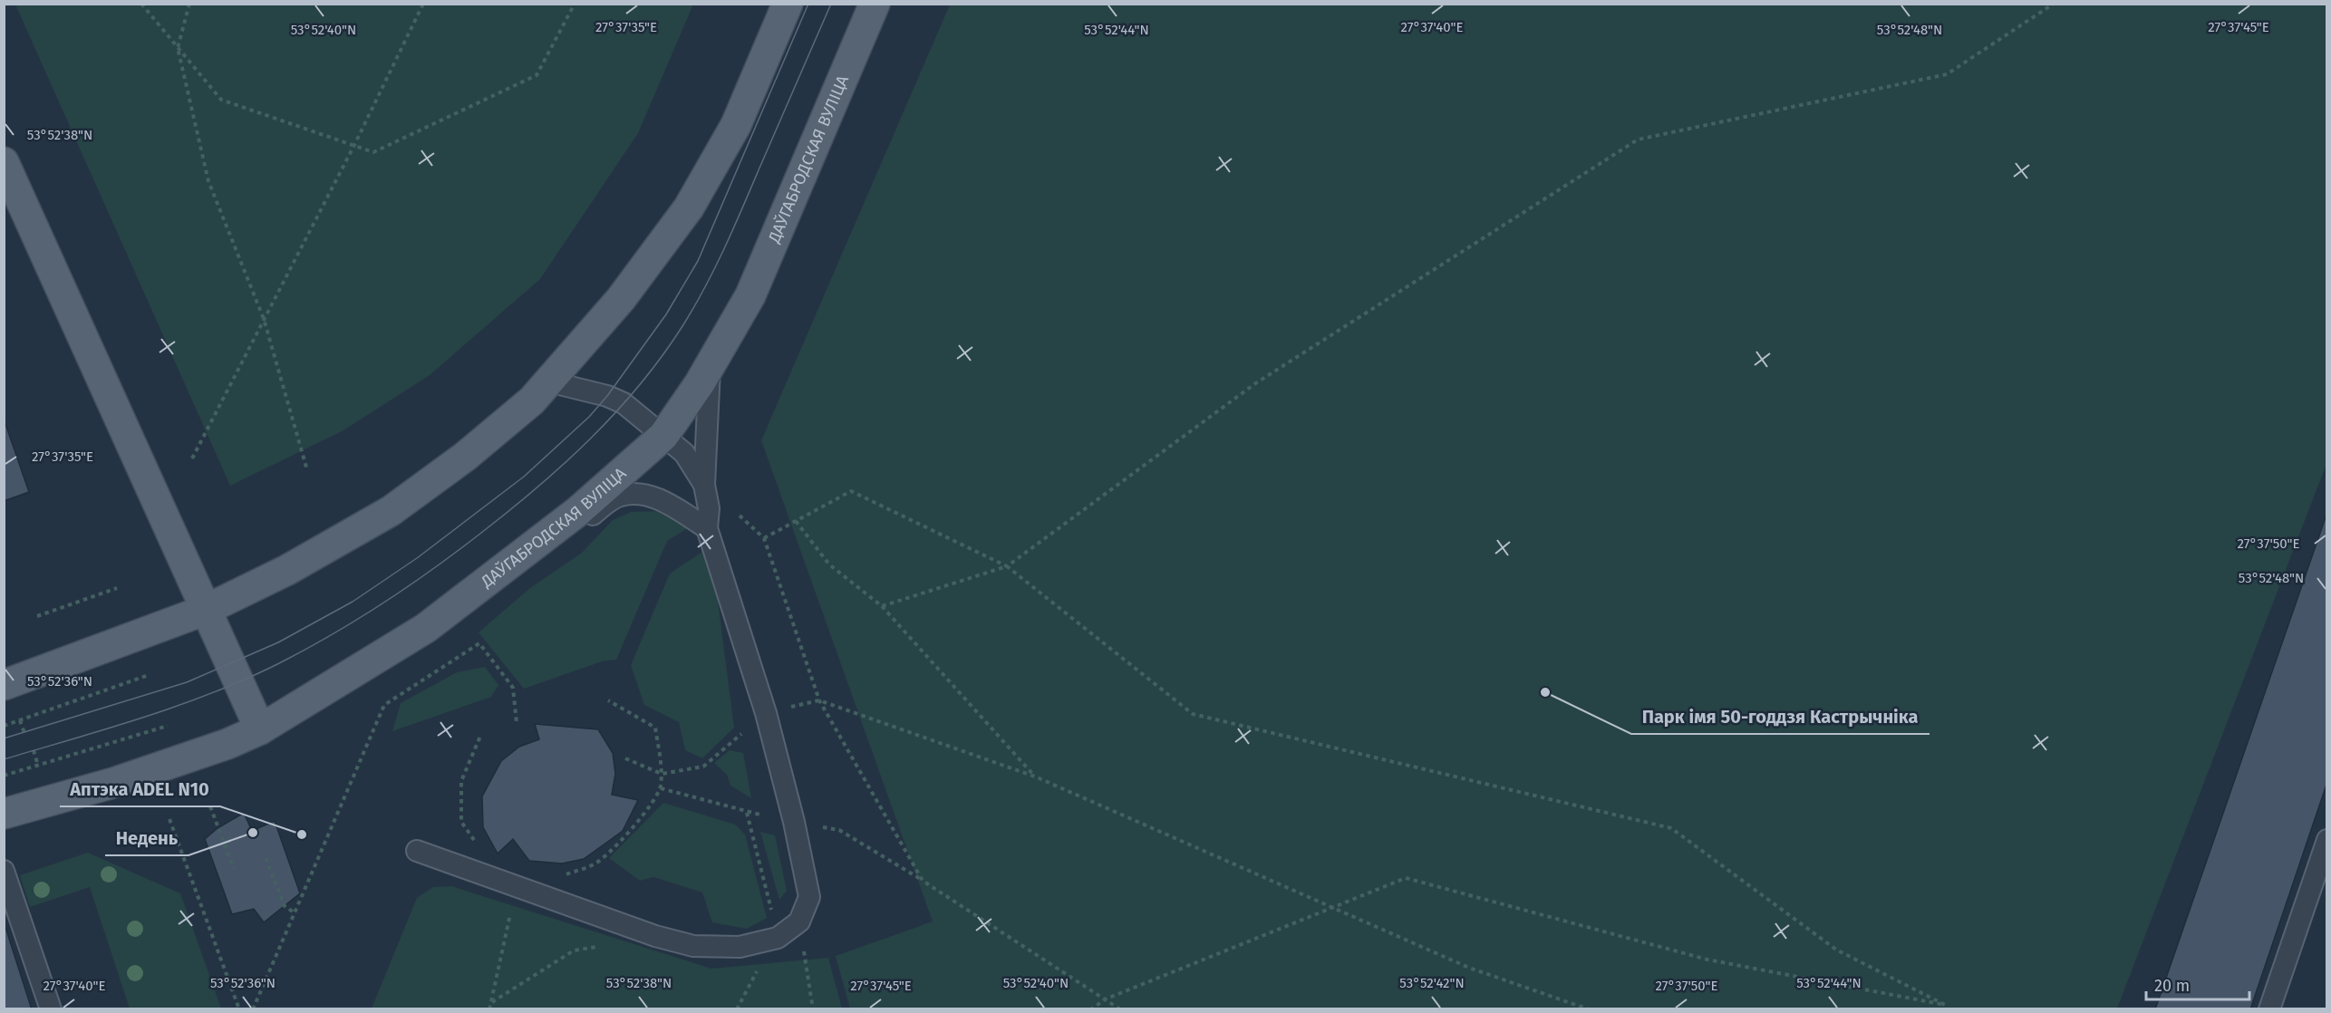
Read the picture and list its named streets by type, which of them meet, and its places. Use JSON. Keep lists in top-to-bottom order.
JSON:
{
  "streets": {
    "main road": ["ДАЎГАБРОДСКАЯ ВУЛІЦА"]
  },
  "places": ["Парк імя 50-годдзя Кастрычніка", "Недень", "Аптэка ADEL N10"],
  "scale_bar": "20 m",
  "coordinates": [
    "27°37'35\"E",
    "27°37'40\"E",
    "27°37'45\"E",
    "53°52'40\"N",
    "53°52'44\"N",
    "53°52'48\"N",
    "53°52'38\"N",
    "27°37'50\"E",
    "53°52'36\"N",
    "53°52'42\"N"
  ]
}
